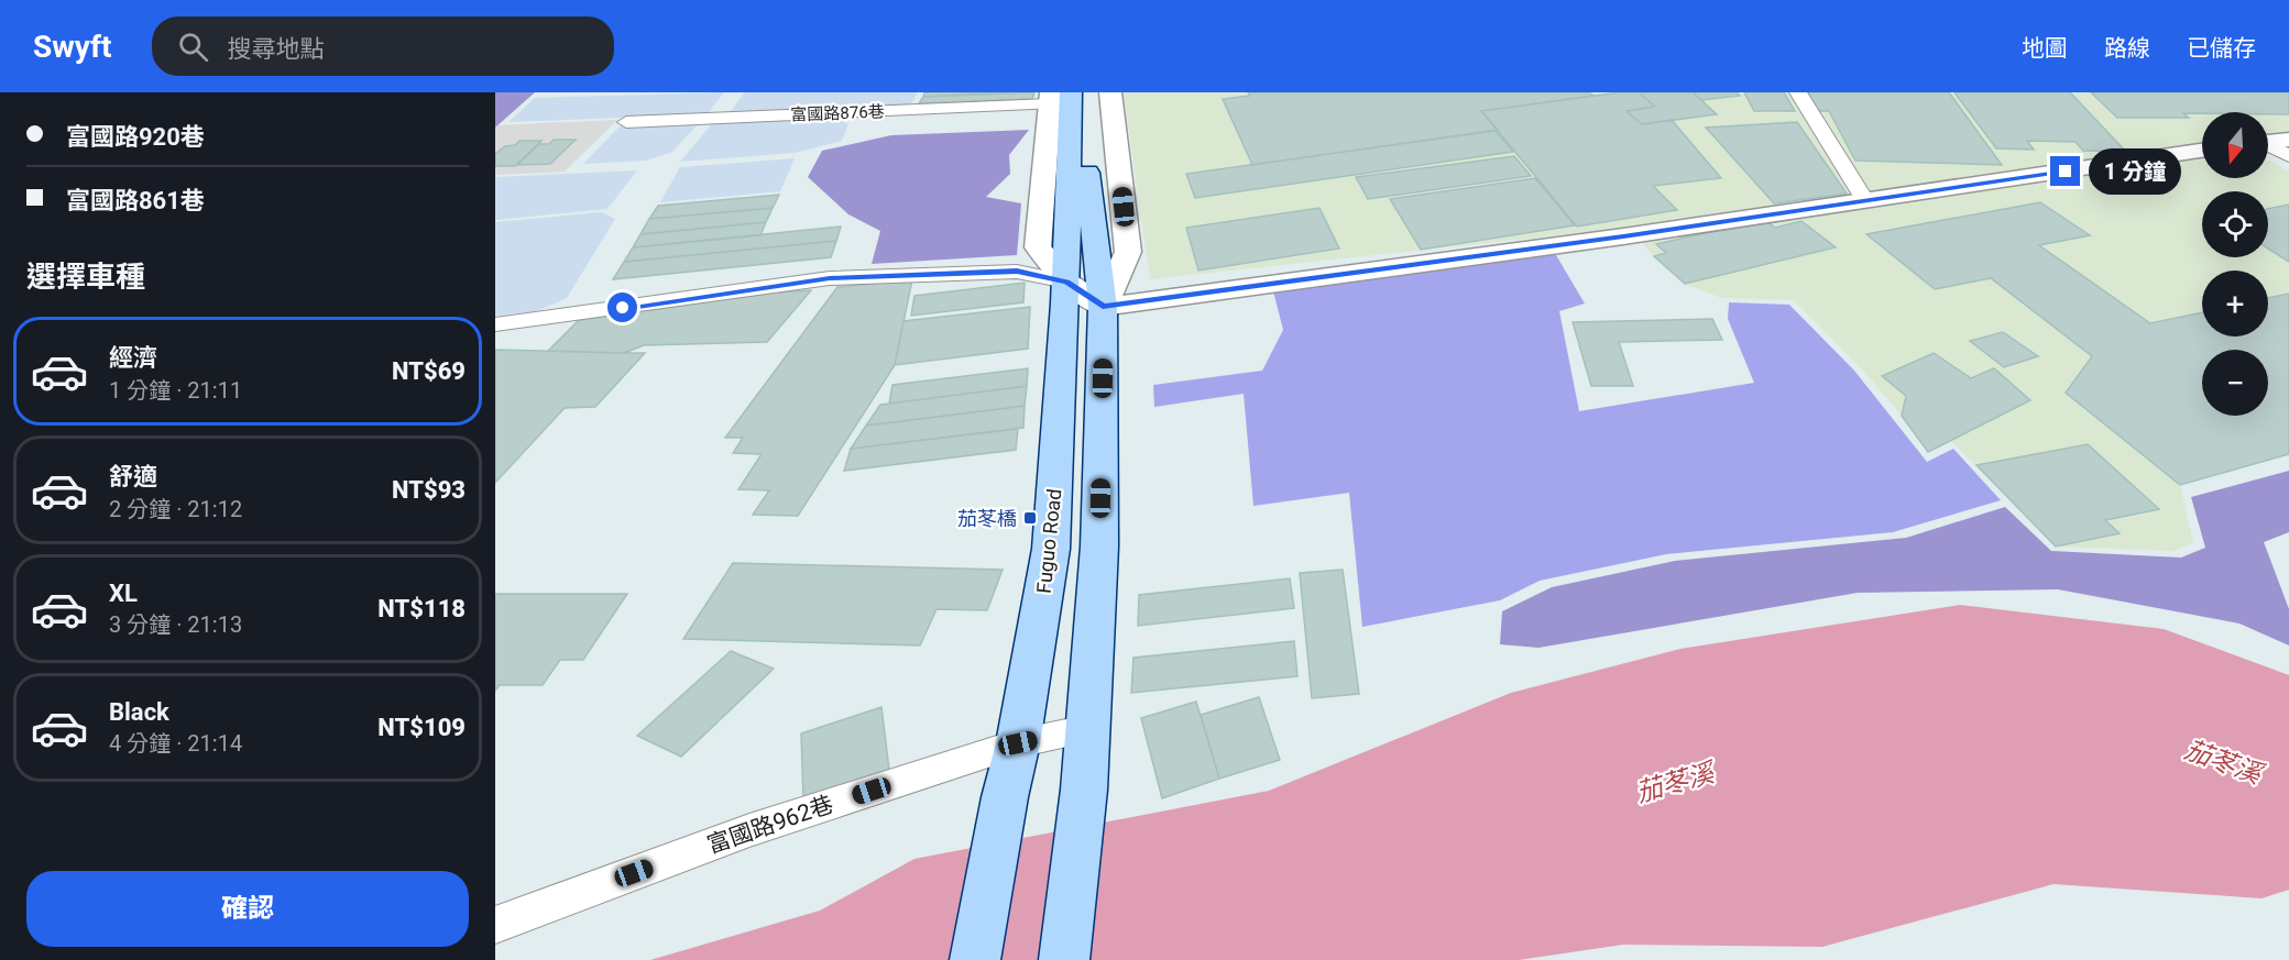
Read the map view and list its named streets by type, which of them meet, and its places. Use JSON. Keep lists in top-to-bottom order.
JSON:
{
  "streets": {
    "street": ["Fuguo Road"],
    "lane": ["富國路876巷", "富國路962巷"]
  },
  "crossings": [
    ["富國路876巷", "Fuguo Road"],
    ["Fuguo Road", "富國路962巷"]
  ],
  "water": ["茄苳溪"],
  "places": {
    "transit": ["茄苳橋"]
  },
  "north": "bottom",
  "page": {
    "header": "Swyft",
    "search": "搜尋地點",
    "nav": ["地圖", "路線", "已儲存"],
    "banner": ["富國路920巷", "富國路861巷"],
    "map_buttons": ["+", "−"],
    "bubble": "1 分鐘",
    "heading": "選擇車種",
    "list": [
      {
        "name": "經濟",
        "note": "1 分鐘 · 21:11",
        "value": "NT$69"
      },
      {
        "name": "舒適",
        "note": "2 分鐘 · 21:12",
        "value": "NT$93"
      },
      {
        "name": "XL",
        "note": "3 分鐘 · 21:13",
        "value": "NT$118"
      },
      {
        "name": "Black",
        "note": "4 分鐘 · 21:14",
        "value": "NT$109"
      }
    ],
    "buttons": "確認"
  }
}
